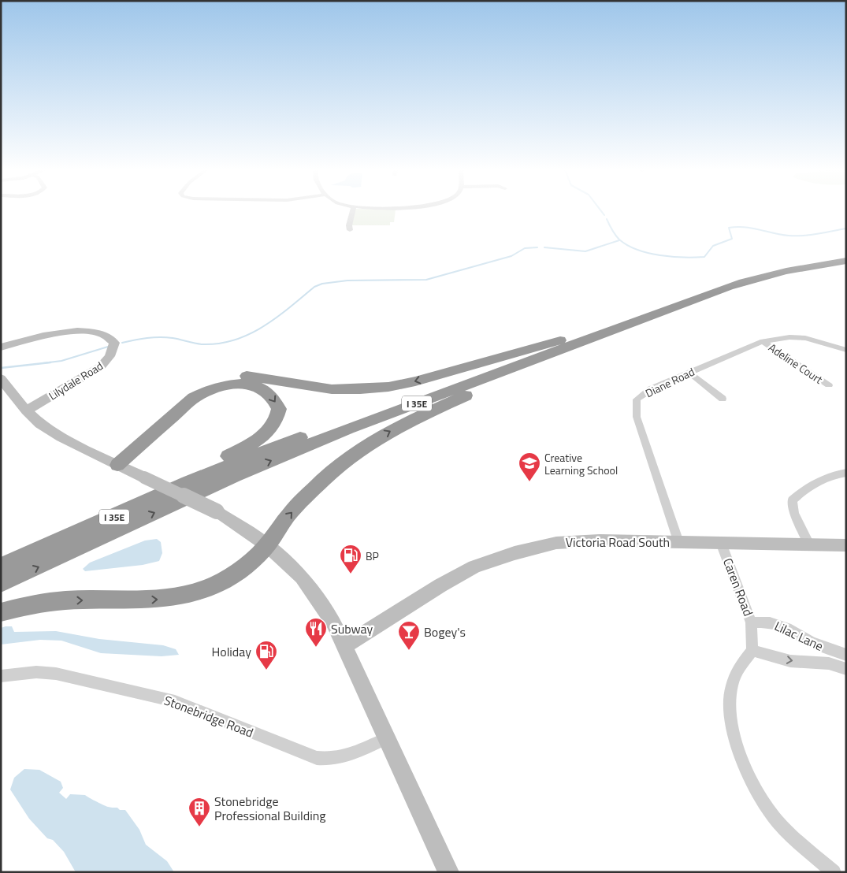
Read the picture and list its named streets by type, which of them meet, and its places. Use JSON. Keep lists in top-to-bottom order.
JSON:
{
  "streets": {
    "highway": ["I 35E"],
    "street": [
      "Adeline Court",
      "Lilydale Road",
      "Diane Road",
      "Victoria Road South",
      "Caren Road",
      "Lilac Lane",
      "Stonebridge Road"
    ]
  },
  "crossings": [
    ["Adeline Court", "Diane Road"],
    ["Diane Road", "Victoria Road South"],
    ["Victoria Road South", "Caren Road"],
    ["Caren Road", "Lilac Lane"]
  ],
  "places": {
    "school or university": ["Creative Learning School"],
    "fuel station": ["BP", "Holiday"],
    "restaurant": ["Subway"],
    "bar": ["Bogey's"],
    "building": ["Stonebridge Professional Building"]
  }
}
